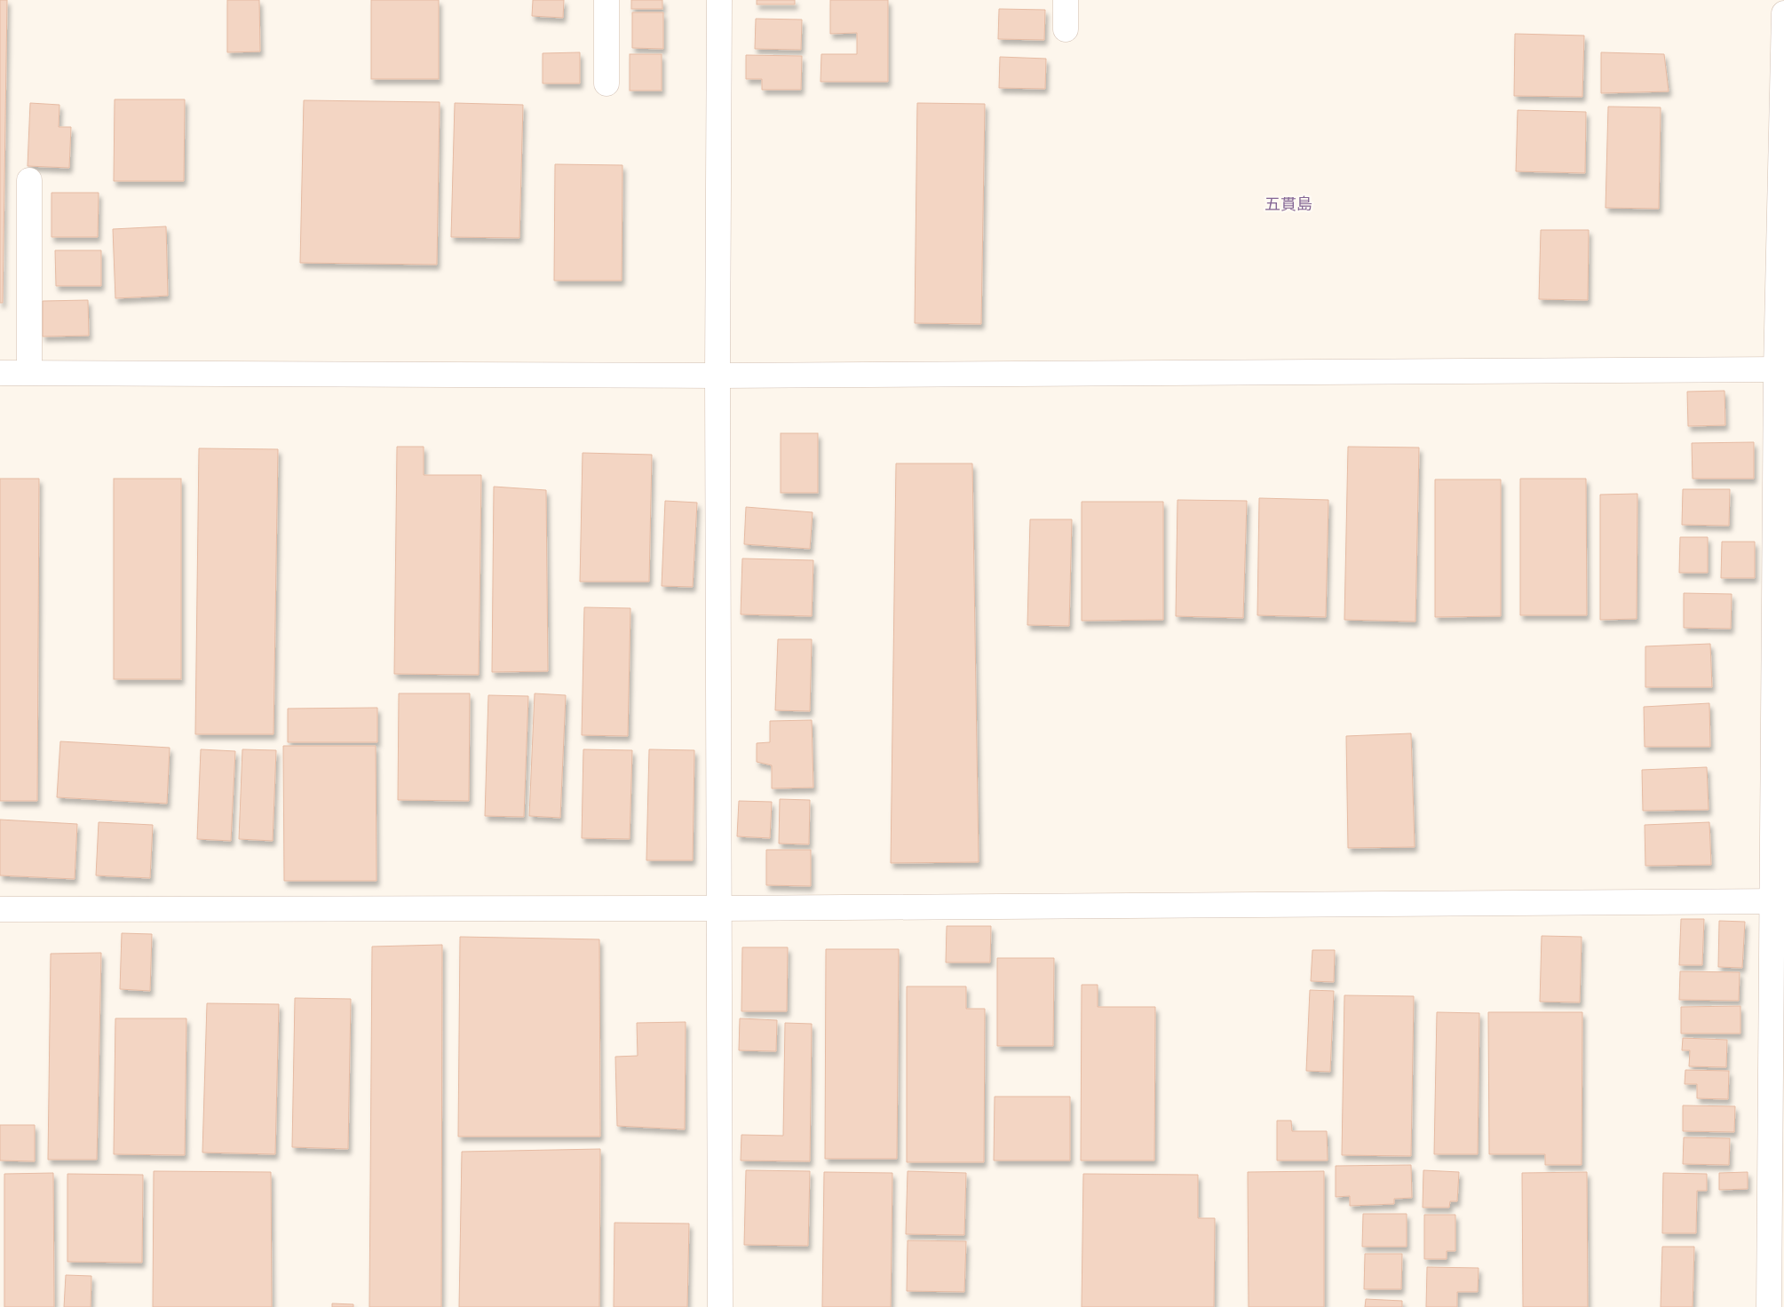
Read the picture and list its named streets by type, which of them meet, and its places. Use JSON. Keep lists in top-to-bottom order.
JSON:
{
  "districts": ["五貫島"]
}
